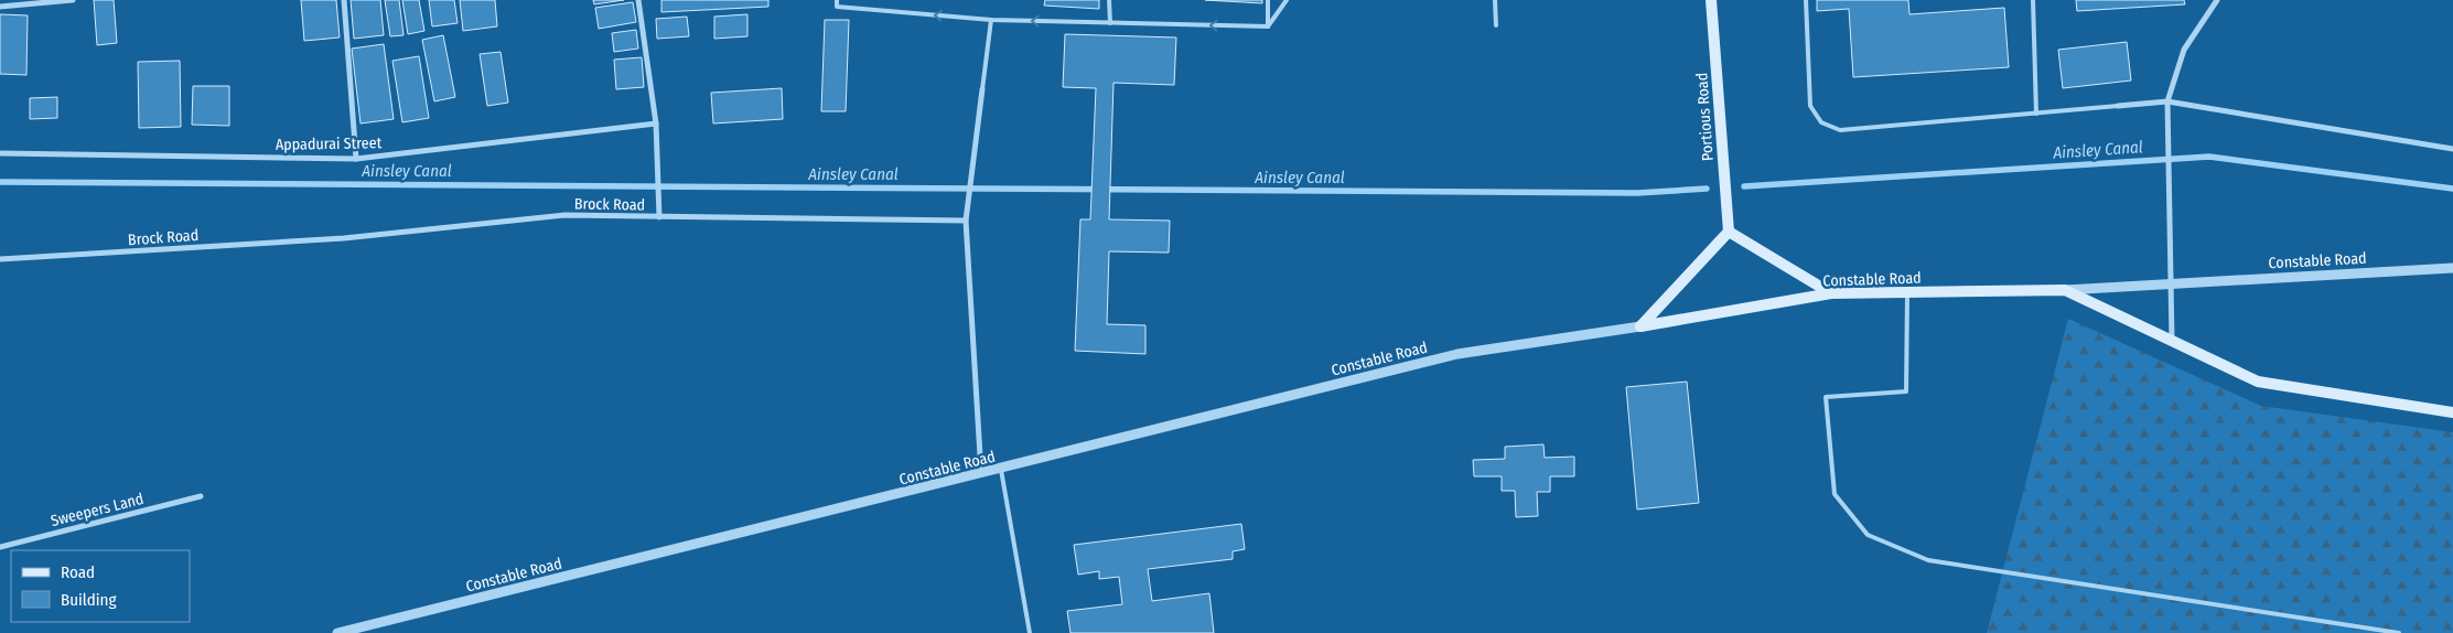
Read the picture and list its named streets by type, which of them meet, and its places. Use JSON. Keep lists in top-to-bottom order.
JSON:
{
  "streets": {
    "main road": ["Portious Road", "Constable Road"],
    "street": ["Appadurai Street", "Brock Road", "Sweepers Land"]
  },
  "water": ["Ainsley Canal"],
  "legend": ["Road", "Building"]
}
